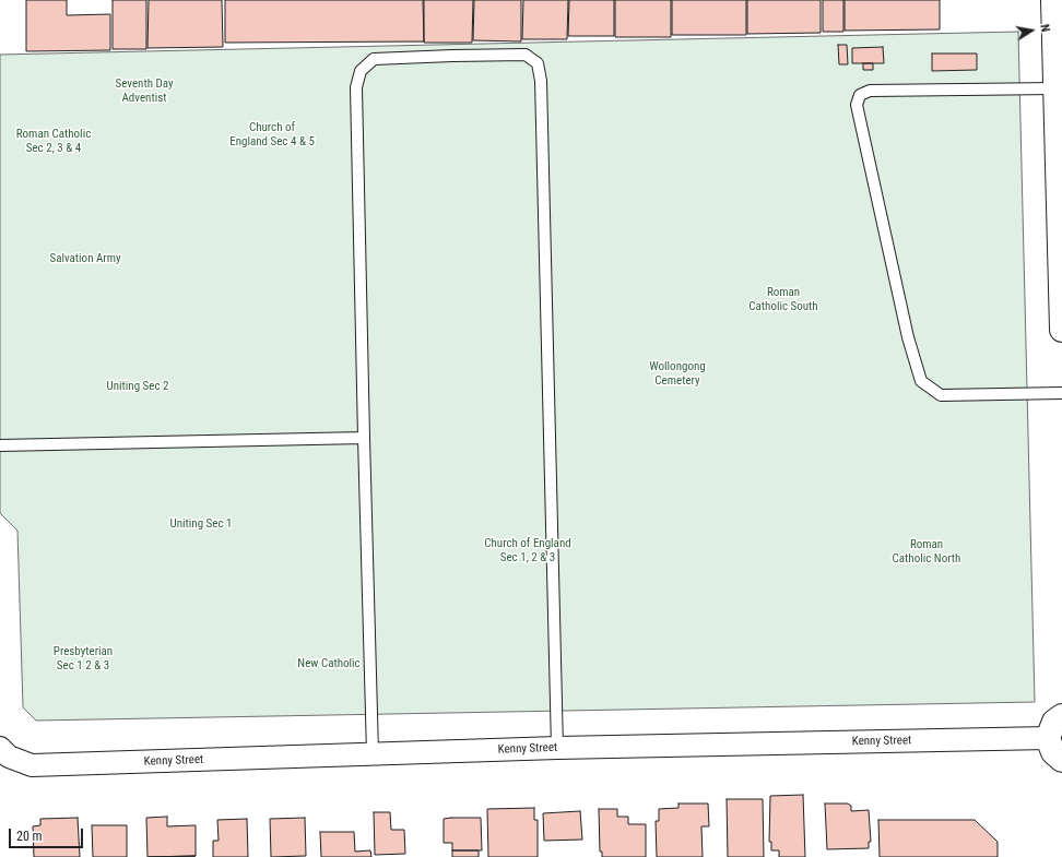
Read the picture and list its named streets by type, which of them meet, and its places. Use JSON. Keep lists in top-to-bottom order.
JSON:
{
  "streets": {
    "street": ["Kenny Street"]
  },
  "parks": [
    "Seventh Day Adventist",
    "Church of England Sec 4 & 5",
    "Roman Catholic Sec 2, 3 & 4",
    "Salvation Army",
    "Roman Catholic South",
    "Wollongong Cemetery",
    "Uniting Sec 2",
    "Uniting Sec 1",
    "Church of England Sec 1, 2 & 3",
    "Roman Catholic North",
    "Presbyterian Sec 1 2 & 3",
    "New Catholic"
  ],
  "scale_bar": "20 m",
  "north": "right"
}
